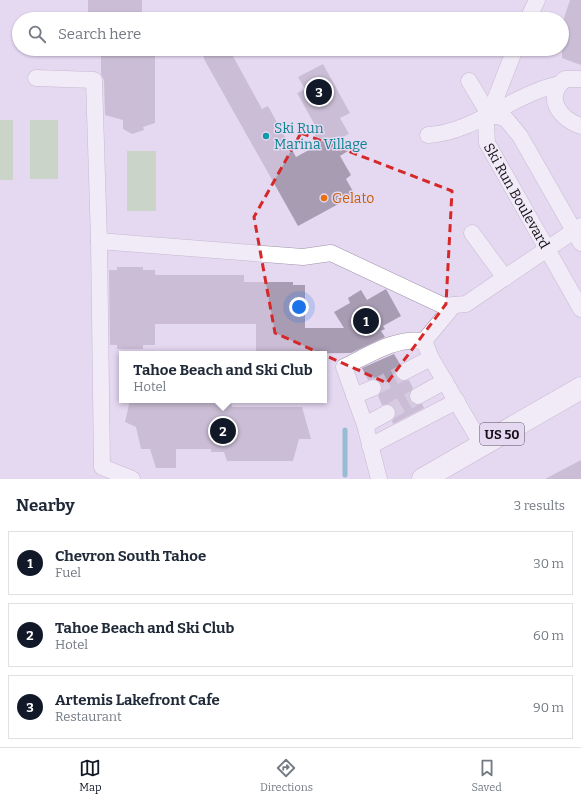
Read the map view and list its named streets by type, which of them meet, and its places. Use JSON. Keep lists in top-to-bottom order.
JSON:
{
  "streets": {
    "highway": ["US 50"],
    "street": ["Ski Run Boulevard"]
  },
  "places": ["Ski Run Marina Village", "Gelato"],
  "page": {
    "search": "Search here",
    "pins": ["3", "1", "2"],
    "popup": ["Tahoe Beach and Ski Club", "Hotel"],
    "heading": ["Nearby", "3 results"],
    "list": [
      {
        "mark": "1",
        "name": "Chevron South Tahoe",
        "note": "Fuel",
        "value": "30 m"
      },
      {
        "mark": "2",
        "name": "Tahoe Beach and Ski Club",
        "note": "Hotel",
        "value": "60 m"
      },
      {
        "mark": "3",
        "name": "Artemis Lakefront Cafe",
        "note": "Restaurant",
        "value": "90 m"
      }
    ],
    "nav": ["Map", "Directions", "Saved"]
  }
}
